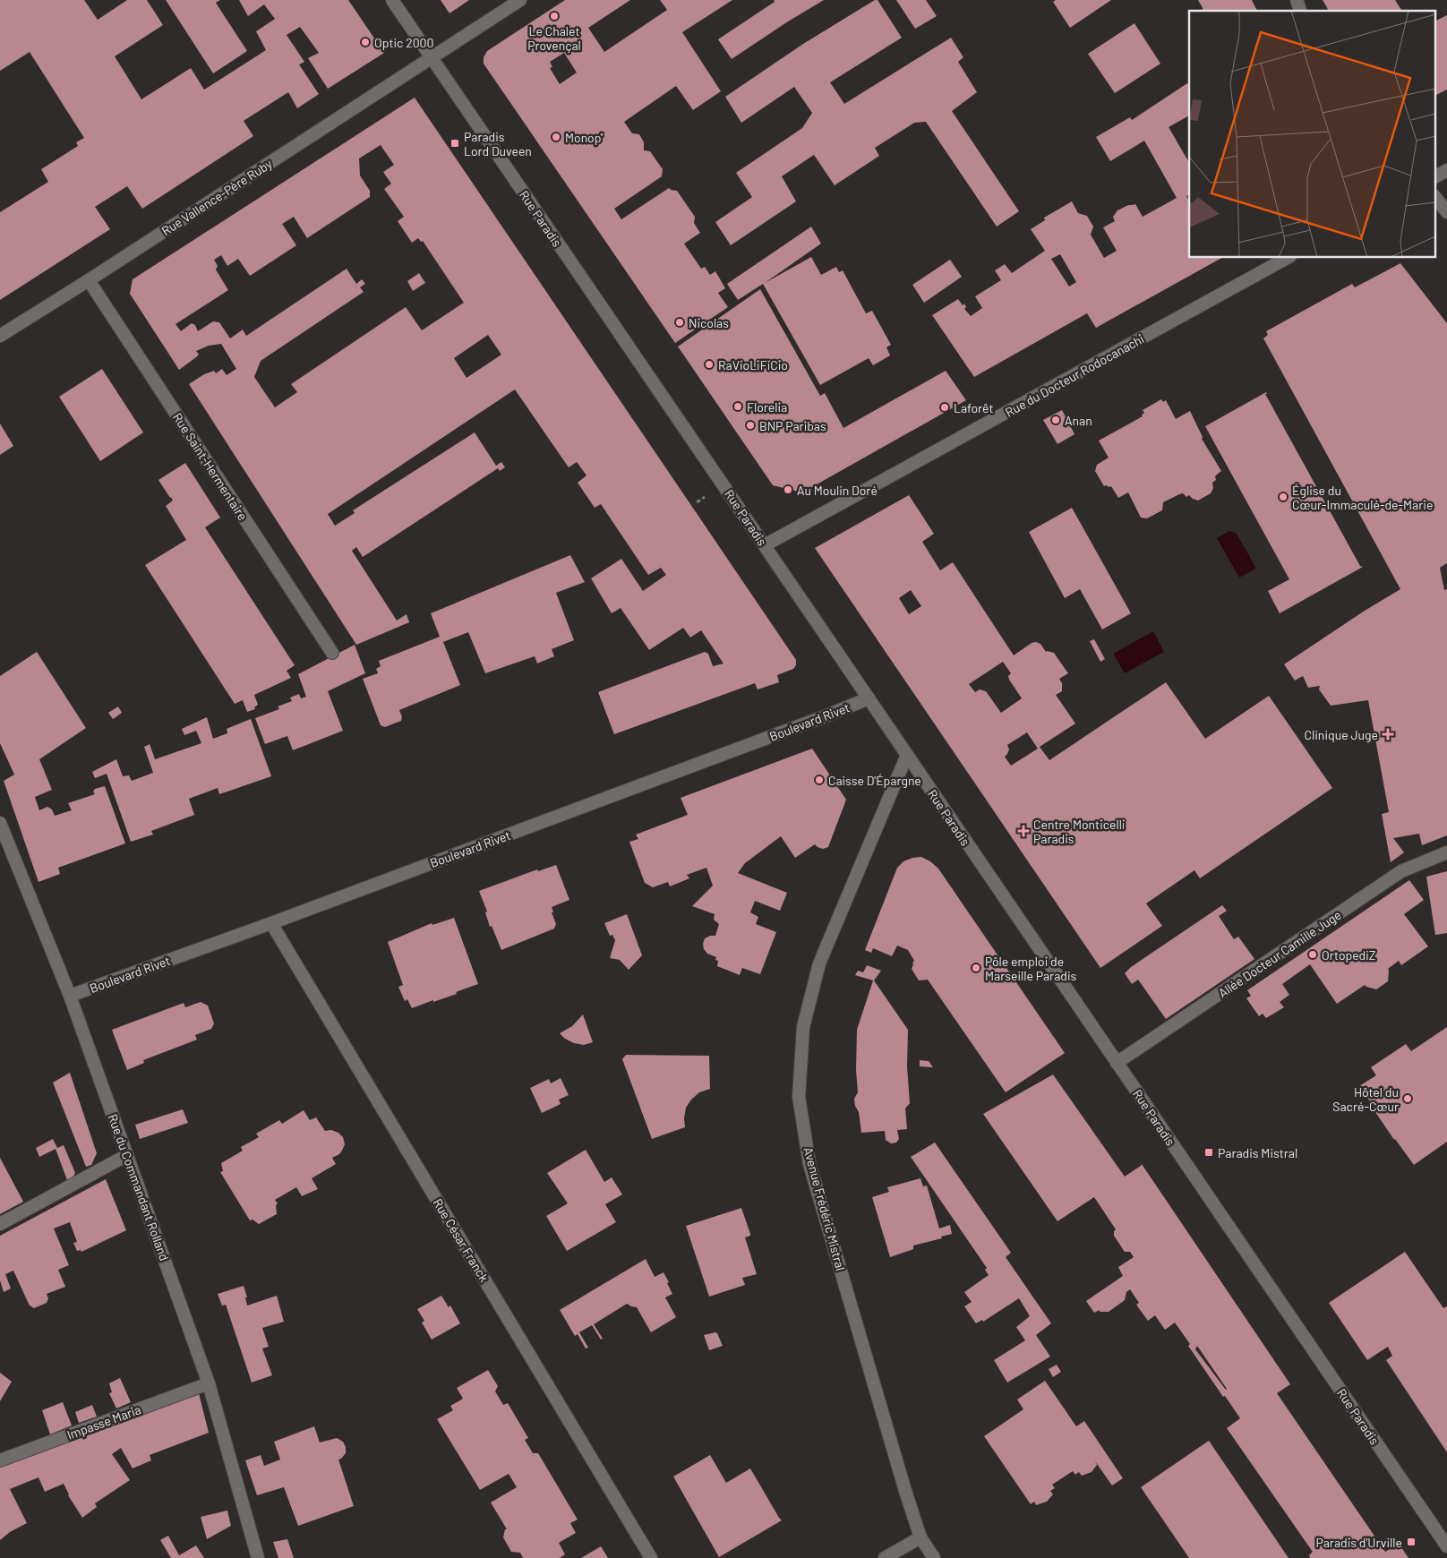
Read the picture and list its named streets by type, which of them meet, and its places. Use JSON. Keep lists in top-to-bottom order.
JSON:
{
  "streets": {
    "street": [
      "Rue Vallence-Père Ruby",
      "Rue Paradis",
      "Rue du Docteur Rodocanachi",
      "Rue Saint-Hermentaire",
      "Boulevard Rivet",
      "Allée Docteur Camille Juge",
      "Rue du Commandant Rolland",
      "Avenue Frédéric Mistral",
      "Rue César Franck",
      "Impasse Maria"
    ]
  },
  "crossings": [
    ["Rue Vallence-Père Ruby", "Rue Paradis"],
    ["Rue Vallence-Père Ruby", "Rue Saint-Hermentaire"],
    ["Rue Paradis", "Rue du Docteur Rodocanachi"],
    ["Rue Paradis", "Boulevard Rivet"],
    ["Rue Paradis", "Allée Docteur Camille Juge"],
    ["Rue Paradis", "Avenue Frédéric Mistral"],
    ["Boulevard Rivet", "Rue du Commandant Rolland"],
    ["Boulevard Rivet", "Rue César Franck"],
    ["Rue du Commandant Rolland", "Impasse Maria"]
  ],
  "places": {
    "other": [
      "Le Chalet Provençal",
      "Optic 2000",
      "Monop'",
      "Nicolas",
      "RaVioLiFiCio",
      "Florelia",
      "Laforêt",
      "Anan",
      "BNP Paribas",
      "Au Moulin Doré",
      "Église du Cœur-Immaculé-de-Marie",
      "Caisse D'Épargne",
      "OrtopediZ",
      "Pôle emploi de Marseille Paradis",
      "Hôtel du Sacré-Cœur"
    ],
    "transit": ["Paradis Lord Duveen", "Paradis Mistral", "Paradis d'Urville"],
    "health": ["Clinique Juge", "Centre Monticelli Paradis"]
  }
}
